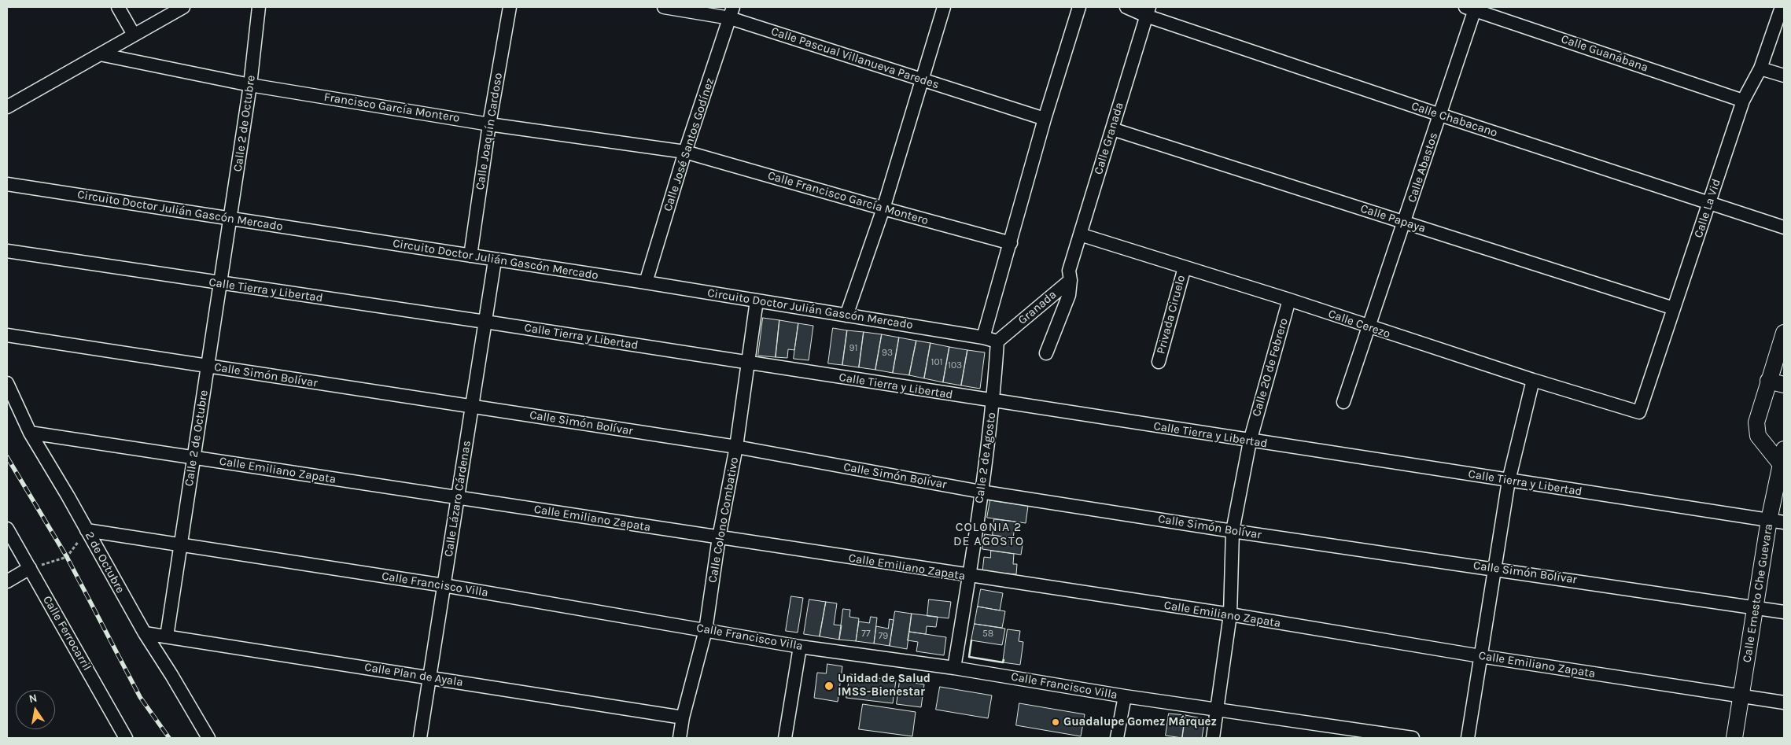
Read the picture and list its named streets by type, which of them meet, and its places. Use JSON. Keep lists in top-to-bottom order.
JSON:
{
  "streets": {
    "street": [
      "Calle Guanábana",
      "Calle Pascual Villanueva Paredes",
      "Francisco García Montero",
      "Calle Chabacano",
      "Calle 2 de Octubre",
      "Calle Joaquín Cardoso",
      "Calle Granada",
      "Calle José Santos Godínez",
      "Calle Abastos",
      "Calle Francisco García Montero",
      "Calle La Vid",
      "Circuito Doctor Julián Gascón Mercado",
      "Calle Papaya",
      "Calle Tierra y Libertad",
      "Granada",
      "Privada Ciruelo",
      "Calle Cerezo",
      "Calle 20 de Febrero",
      "Calle Simón Bolívar",
      "Calle 2 de Agosto",
      "Calle Emiliano Zapata",
      "Calle Lázaro Cárdenas",
      "Calle Colono Combativo",
      "2 de Octubre",
      "Calle Francisco Villa",
      "Calle Ernesto Che Guevara",
      "Calle Ferrocarril",
      "Calle Plan de Ayala"
    ]
  },
  "crossings": [
    ["Calle Guanábana", "Calle Abastos"],
    ["Calle Guanábana", "Calle La Vid"],
    ["Calle Pascual Villanueva Paredes", "Calle José Santos Godínez"],
    ["Francisco García Montero", "Calle 2 de Octubre"],
    ["Francisco García Montero", "Calle Joaquín Cardoso"],
    ["Francisco García Montero", "Calle José Santos Godínez"],
    ["Francisco García Montero", "Calle Francisco García Montero"],
    ["Calle Chabacano", "Calle Granada"],
    ["Calle Chabacano", "Calle Abastos"],
    ["Calle Chabacano", "Calle La Vid"],
    ["Calle 2 de Octubre", "Circuito Doctor Julián Gascón Mercado"],
    ["Calle 2 de Octubre", "Calle Tierra y Libertad"],
    ["Calle 2 de Octubre", "Calle Simón Bolívar"],
    ["Calle 2 de Octubre", "Calle Emiliano Zapata"],
    ["Calle 2 de Octubre", "Calle Francisco Villa"],
    ["Calle 2 de Octubre", "Calle Plan de Ayala"],
    ["Calle Joaquín Cardoso", "Circuito Doctor Julián Gascón Mercado"],
    ["Calle Granada", "Calle Papaya"],
    ["Calle Granada", "Granada"],
    ["Calle Granada", "Calle Cerezo"],
    ["Calle José Santos Godínez", "Calle Francisco García Montero"],
    ["Calle José Santos Godínez", "Circuito Doctor Julián Gascón Mercado"],
    ["Calle Abastos", "Calle Papaya"],
    ["Calle Abastos", "Calle Cerezo"],
    ["Calle La Vid", "Calle Papaya"],
    ["Calle La Vid", "Calle Cerezo"],
    ["Circuito Doctor Julián Gascón Mercado", "Granada"],
    ["Circuito Doctor Julián Gascón Mercado", "Calle 2 de Agosto"],
    ["Circuito Doctor Julián Gascón Mercado", "Calle Lázaro Cárdenas"],
    ["Circuito Doctor Julián Gascón Mercado", "Calle Colono Combativo"],
    ["Calle Tierra y Libertad", "Calle 20 de Febrero"],
    ["Calle Tierra y Libertad", "Calle 2 de Agosto"],
    ["Calle Tierra y Libertad", "Calle Lázaro Cárdenas"],
    ["Calle Tierra y Libertad", "Calle Colono Combativo"],
    ["Calle Tierra y Libertad", "Calle Ernesto Che Guevara"],
    ["Granada", "Calle 2 de Agosto"],
    ["Privada Ciruelo", "Calle Cerezo"],
    ["Calle Cerezo", "Calle 20 de Febrero"],
    ["Calle 20 de Febrero", "Calle Simón Bolívar"],
    ["Calle 20 de Febrero", "Calle Emiliano Zapata"],
    ["Calle 20 de Febrero", "Calle Francisco Villa"],
    ["Calle Simón Bolívar", "Calle 2 de Agosto"],
    ["Calle Simón Bolívar", "Calle Lázaro Cárdenas"],
    ["Calle Simón Bolívar", "Calle Colono Combativo"],
    ["Calle Simón Bolívar", "Calle Ernesto Che Guevara"],
    ["Calle 2 de Agosto", "Calle Emiliano Zapata"],
    ["Calle 2 de Agosto", "Calle Francisco Villa"],
    ["Calle Emiliano Zapata", "Calle Lázaro Cárdenas"],
    ["Calle Emiliano Zapata", "Calle Colono Combativo"],
    ["Calle Emiliano Zapata", "2 de Octubre"],
    ["Calle Emiliano Zapata", "Calle Ernesto Che Guevara"],
    ["Calle Lázaro Cárdenas", "Calle Francisco Villa"],
    ["Calle Lázaro Cárdenas", "Calle Plan de Ayala"],
    ["Calle Colono Combativo", "Calle Francisco Villa"],
    ["Calle Colono Combativo", "Calle Plan de Ayala"],
    ["2 de Octubre", "Calle Francisco Villa"],
    ["2 de Octubre", "Calle Plan de Ayala"]
  ],
  "districts": ["COLONIA 2 DE AGOSTO"],
  "places": ["Unidad de Salud IMSS-Bienestar", "Guadalupe Gomez Márquez"],
  "house_numbers": [
    "91",
    "93",
    "101",
    "103",
    "77",
    "58",
    "79"
  ],
  "north": "top"
}
